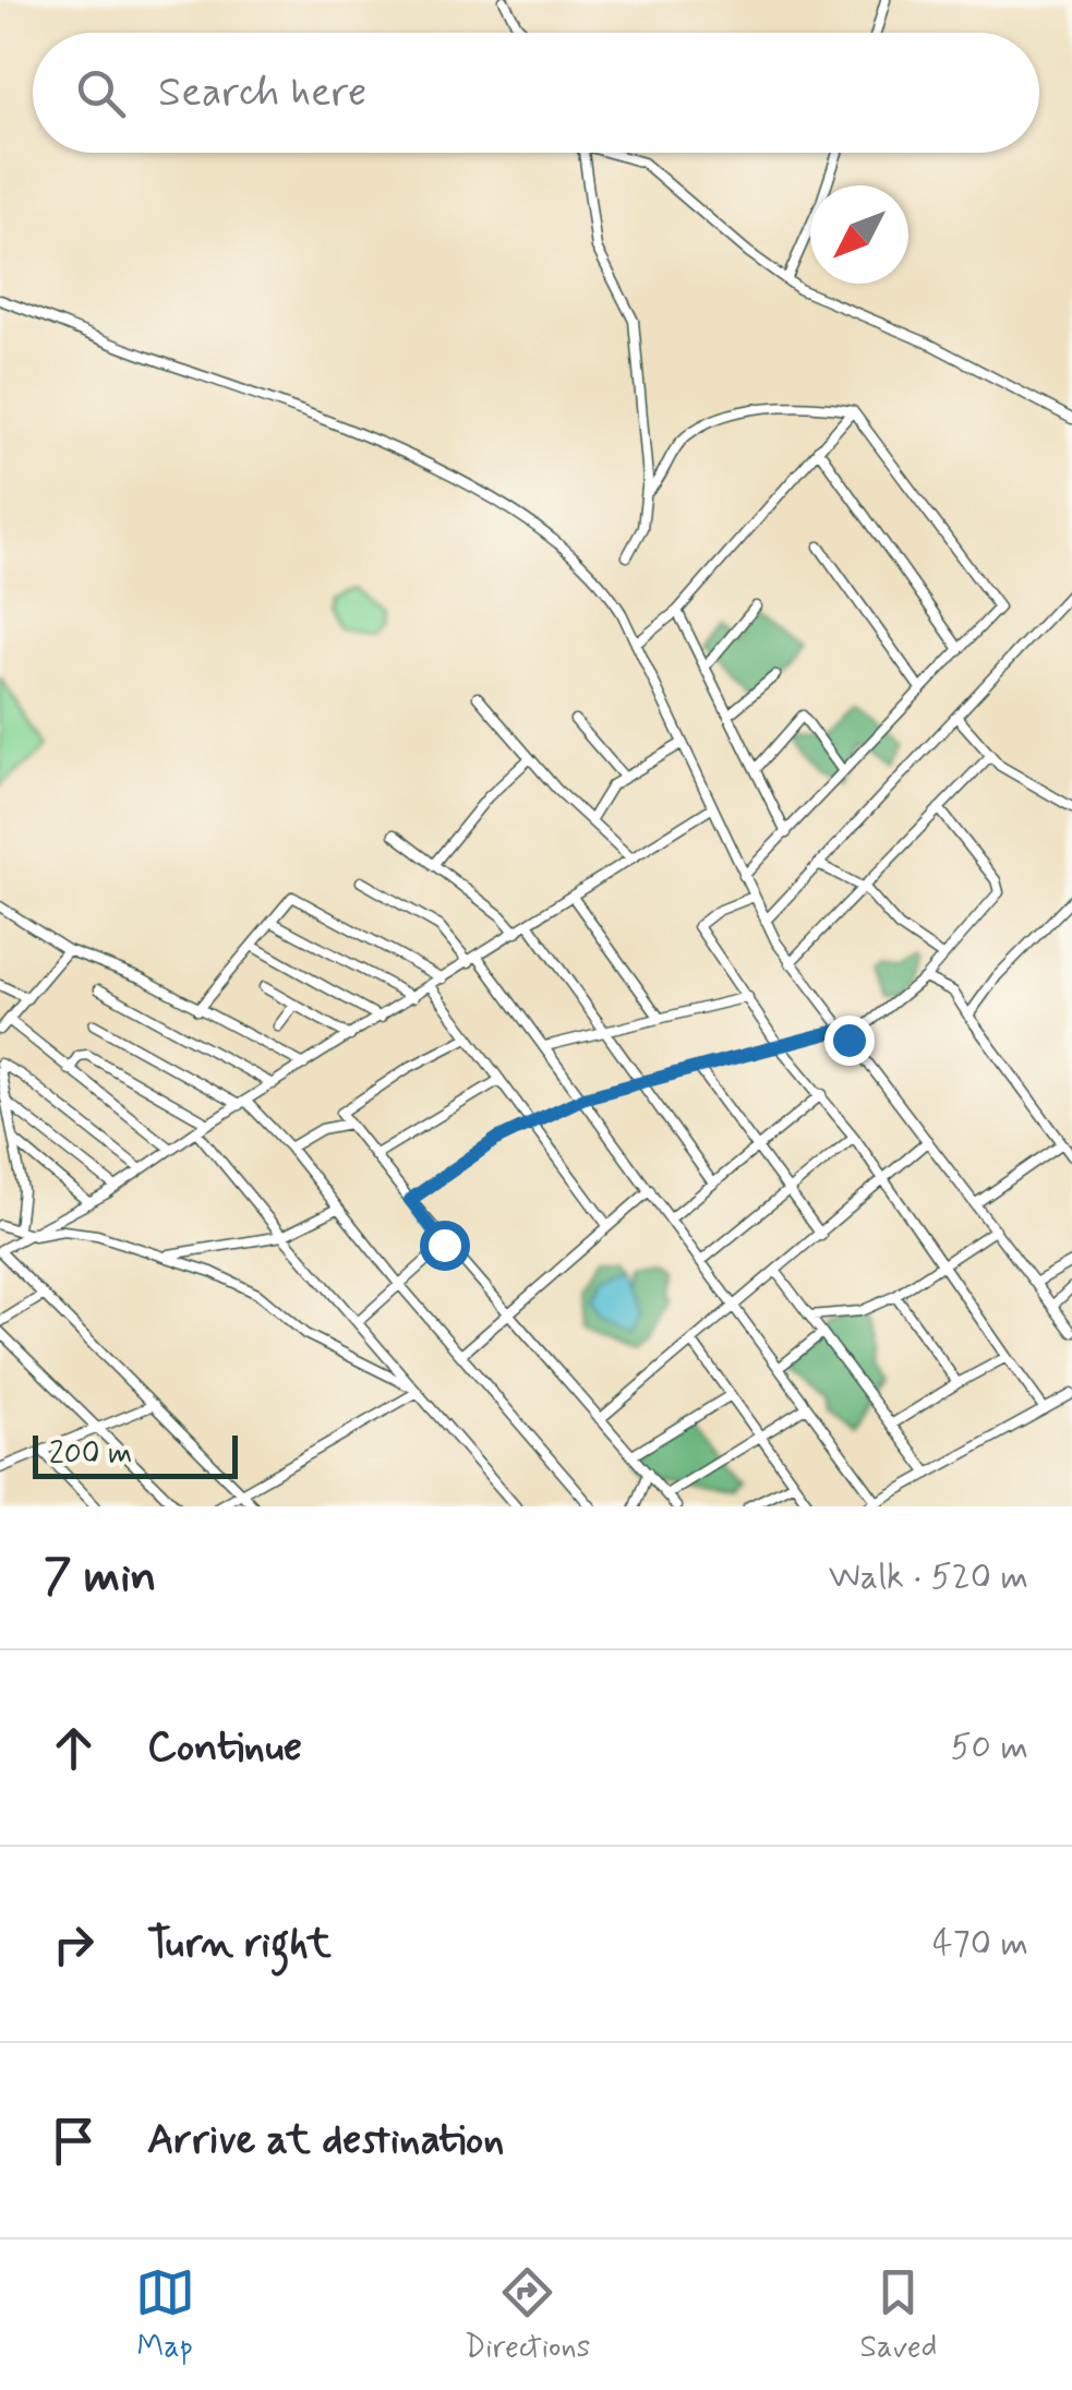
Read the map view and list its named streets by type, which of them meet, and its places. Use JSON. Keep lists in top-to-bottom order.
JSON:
{
  "scale_bar": "200 m",
  "north": "bottom left",
  "page": {
    "search": "Search here",
    "scale": "200 m",
    "heading": ["7 min", "Walk · 520 m"],
    "list": [
      ["Continue", "50 m"],
      ["Turn right", "470 m"],
      "Arrive at destination"
    ],
    "nav": ["Map", "Directions", "Saved"]
  }
}
